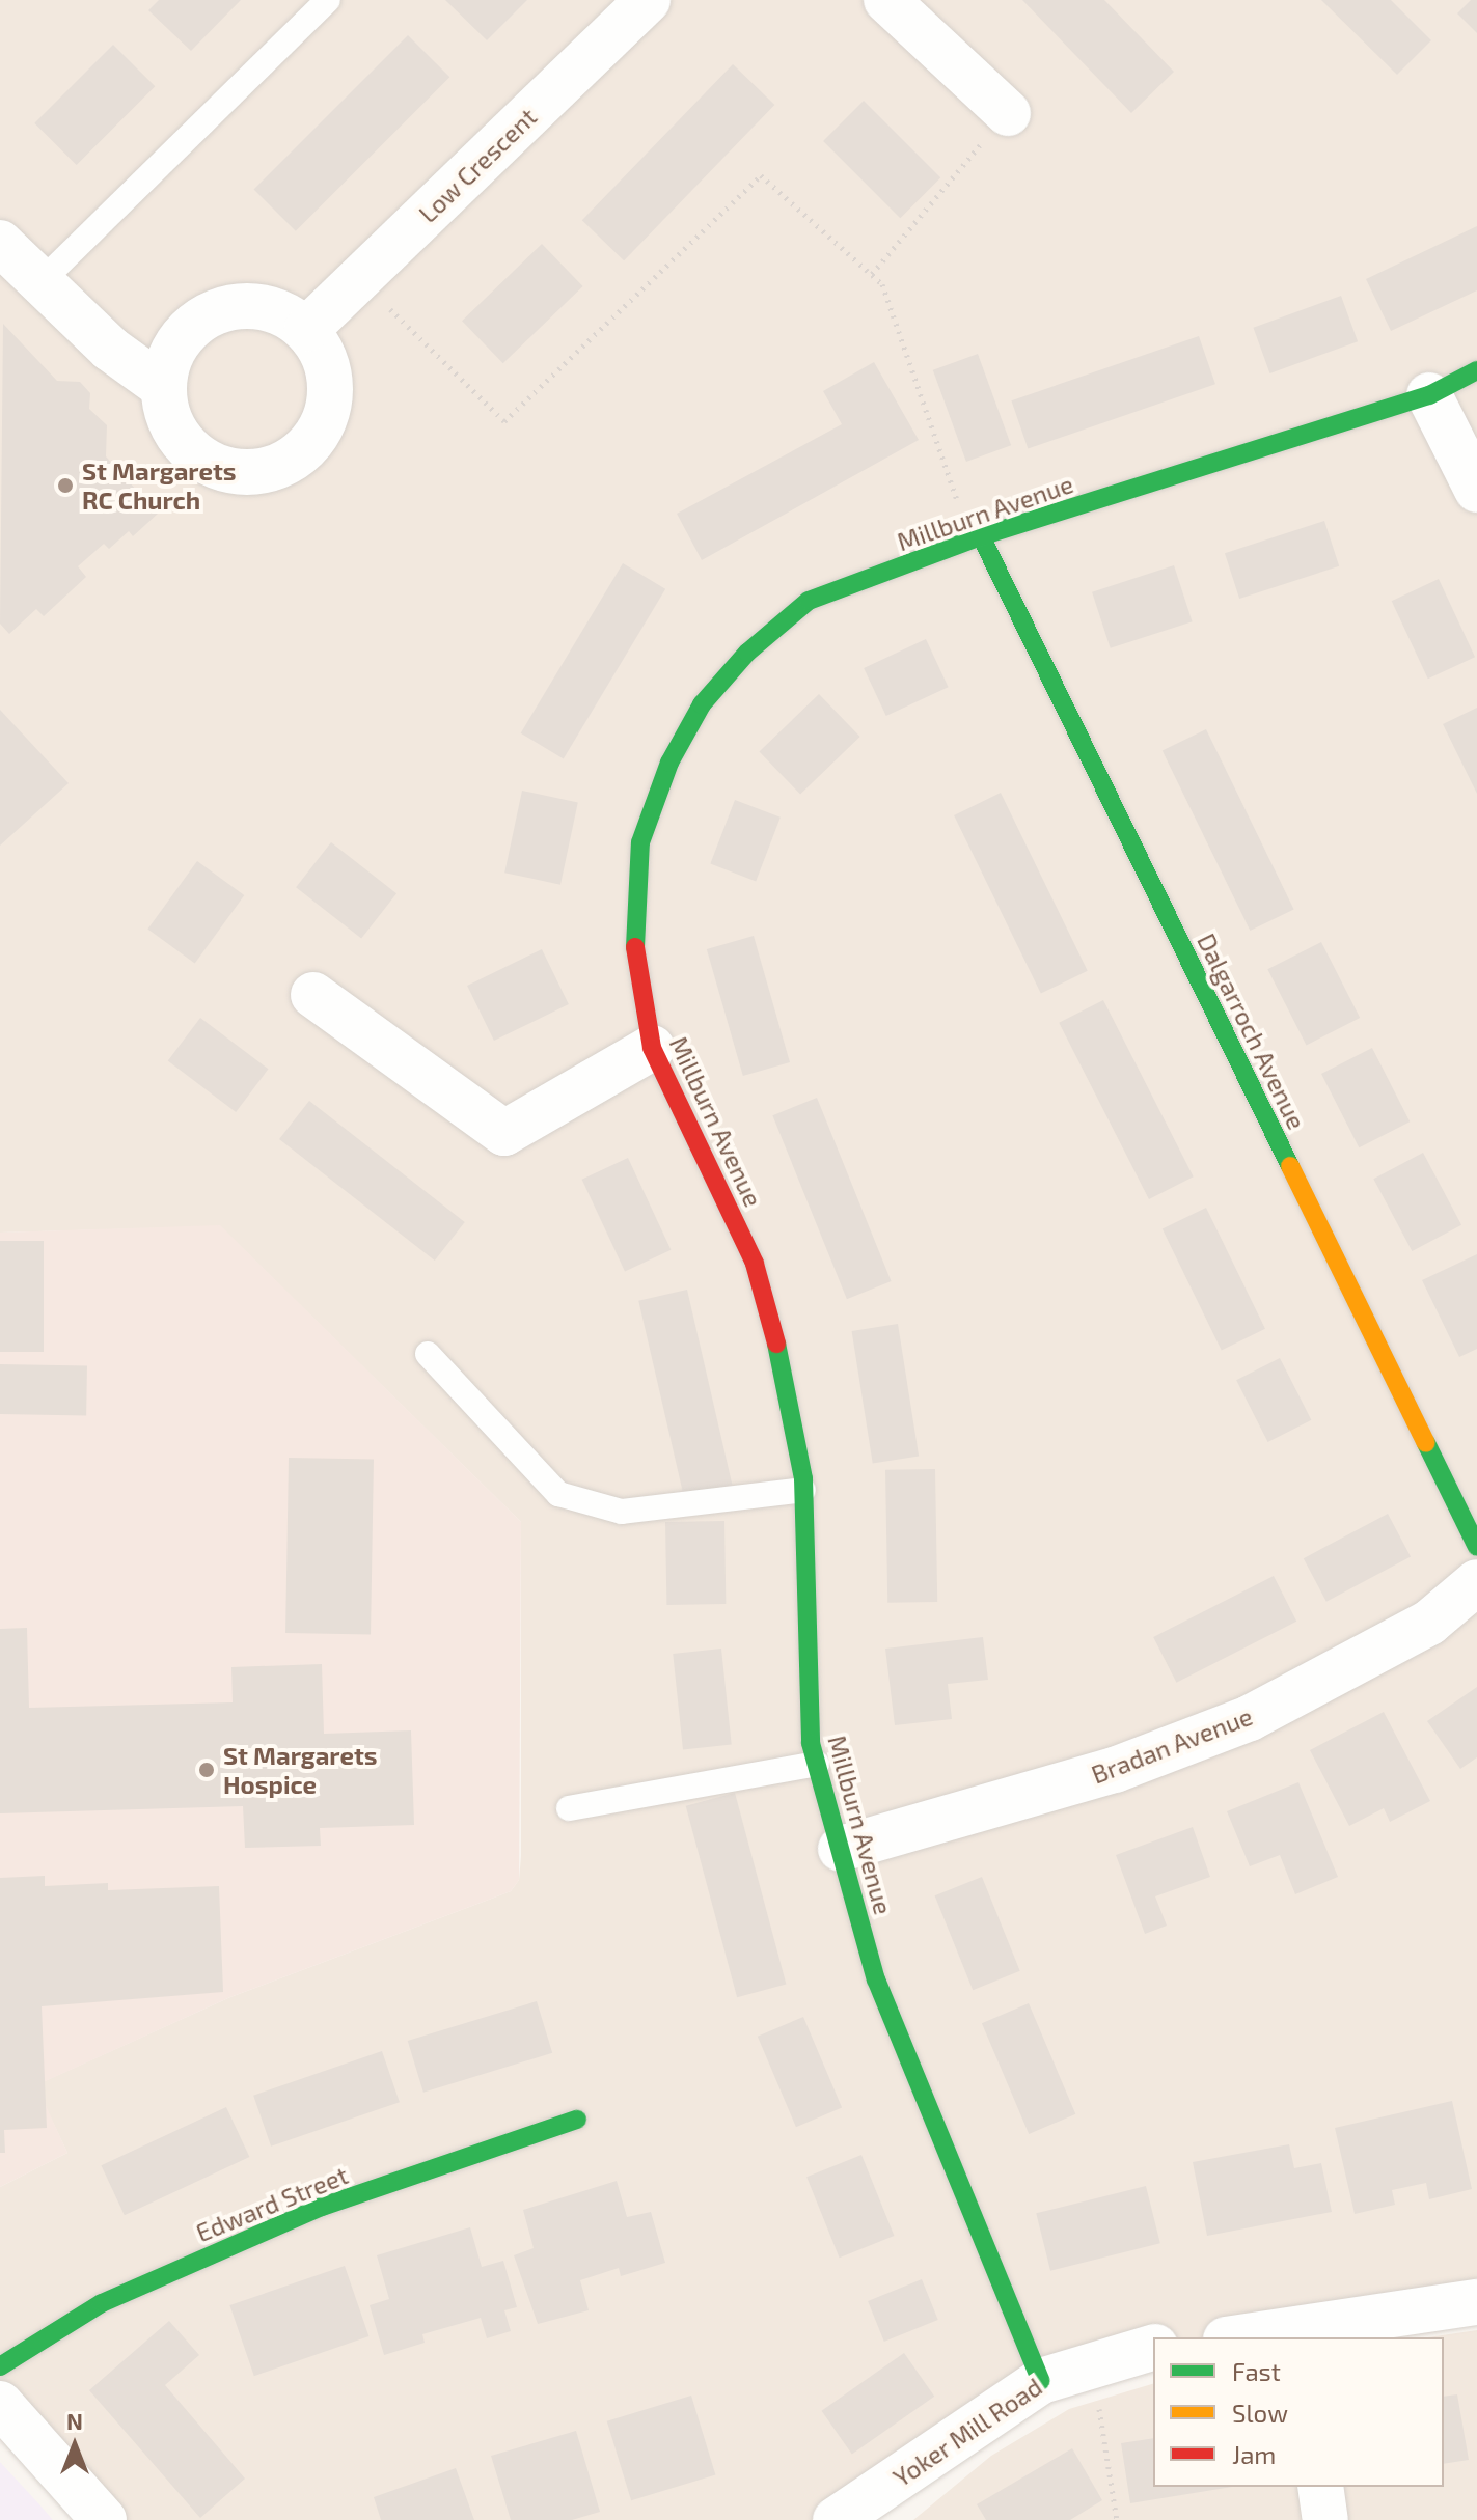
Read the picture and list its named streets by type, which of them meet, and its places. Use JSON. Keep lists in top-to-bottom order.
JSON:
{
  "streets": {
    "street": [
      "Low Crescent",
      "Millburn Avenue",
      "Dalgarroch Avenue",
      "Bradan Avenue",
      "Edward Street",
      "Yoker Mill Road"
    ]
  },
  "crossings": [
    ["Millburn Avenue", "Dalgarroch Avenue"],
    ["Millburn Avenue", "Bradan Avenue"],
    ["Millburn Avenue", "Yoker Mill Road"]
  ],
  "places": ["St Margarets RC Church", "St Margarets Hospice"],
  "legend": ["Fast", "Slow", "Jam"],
  "north": "top"
}
